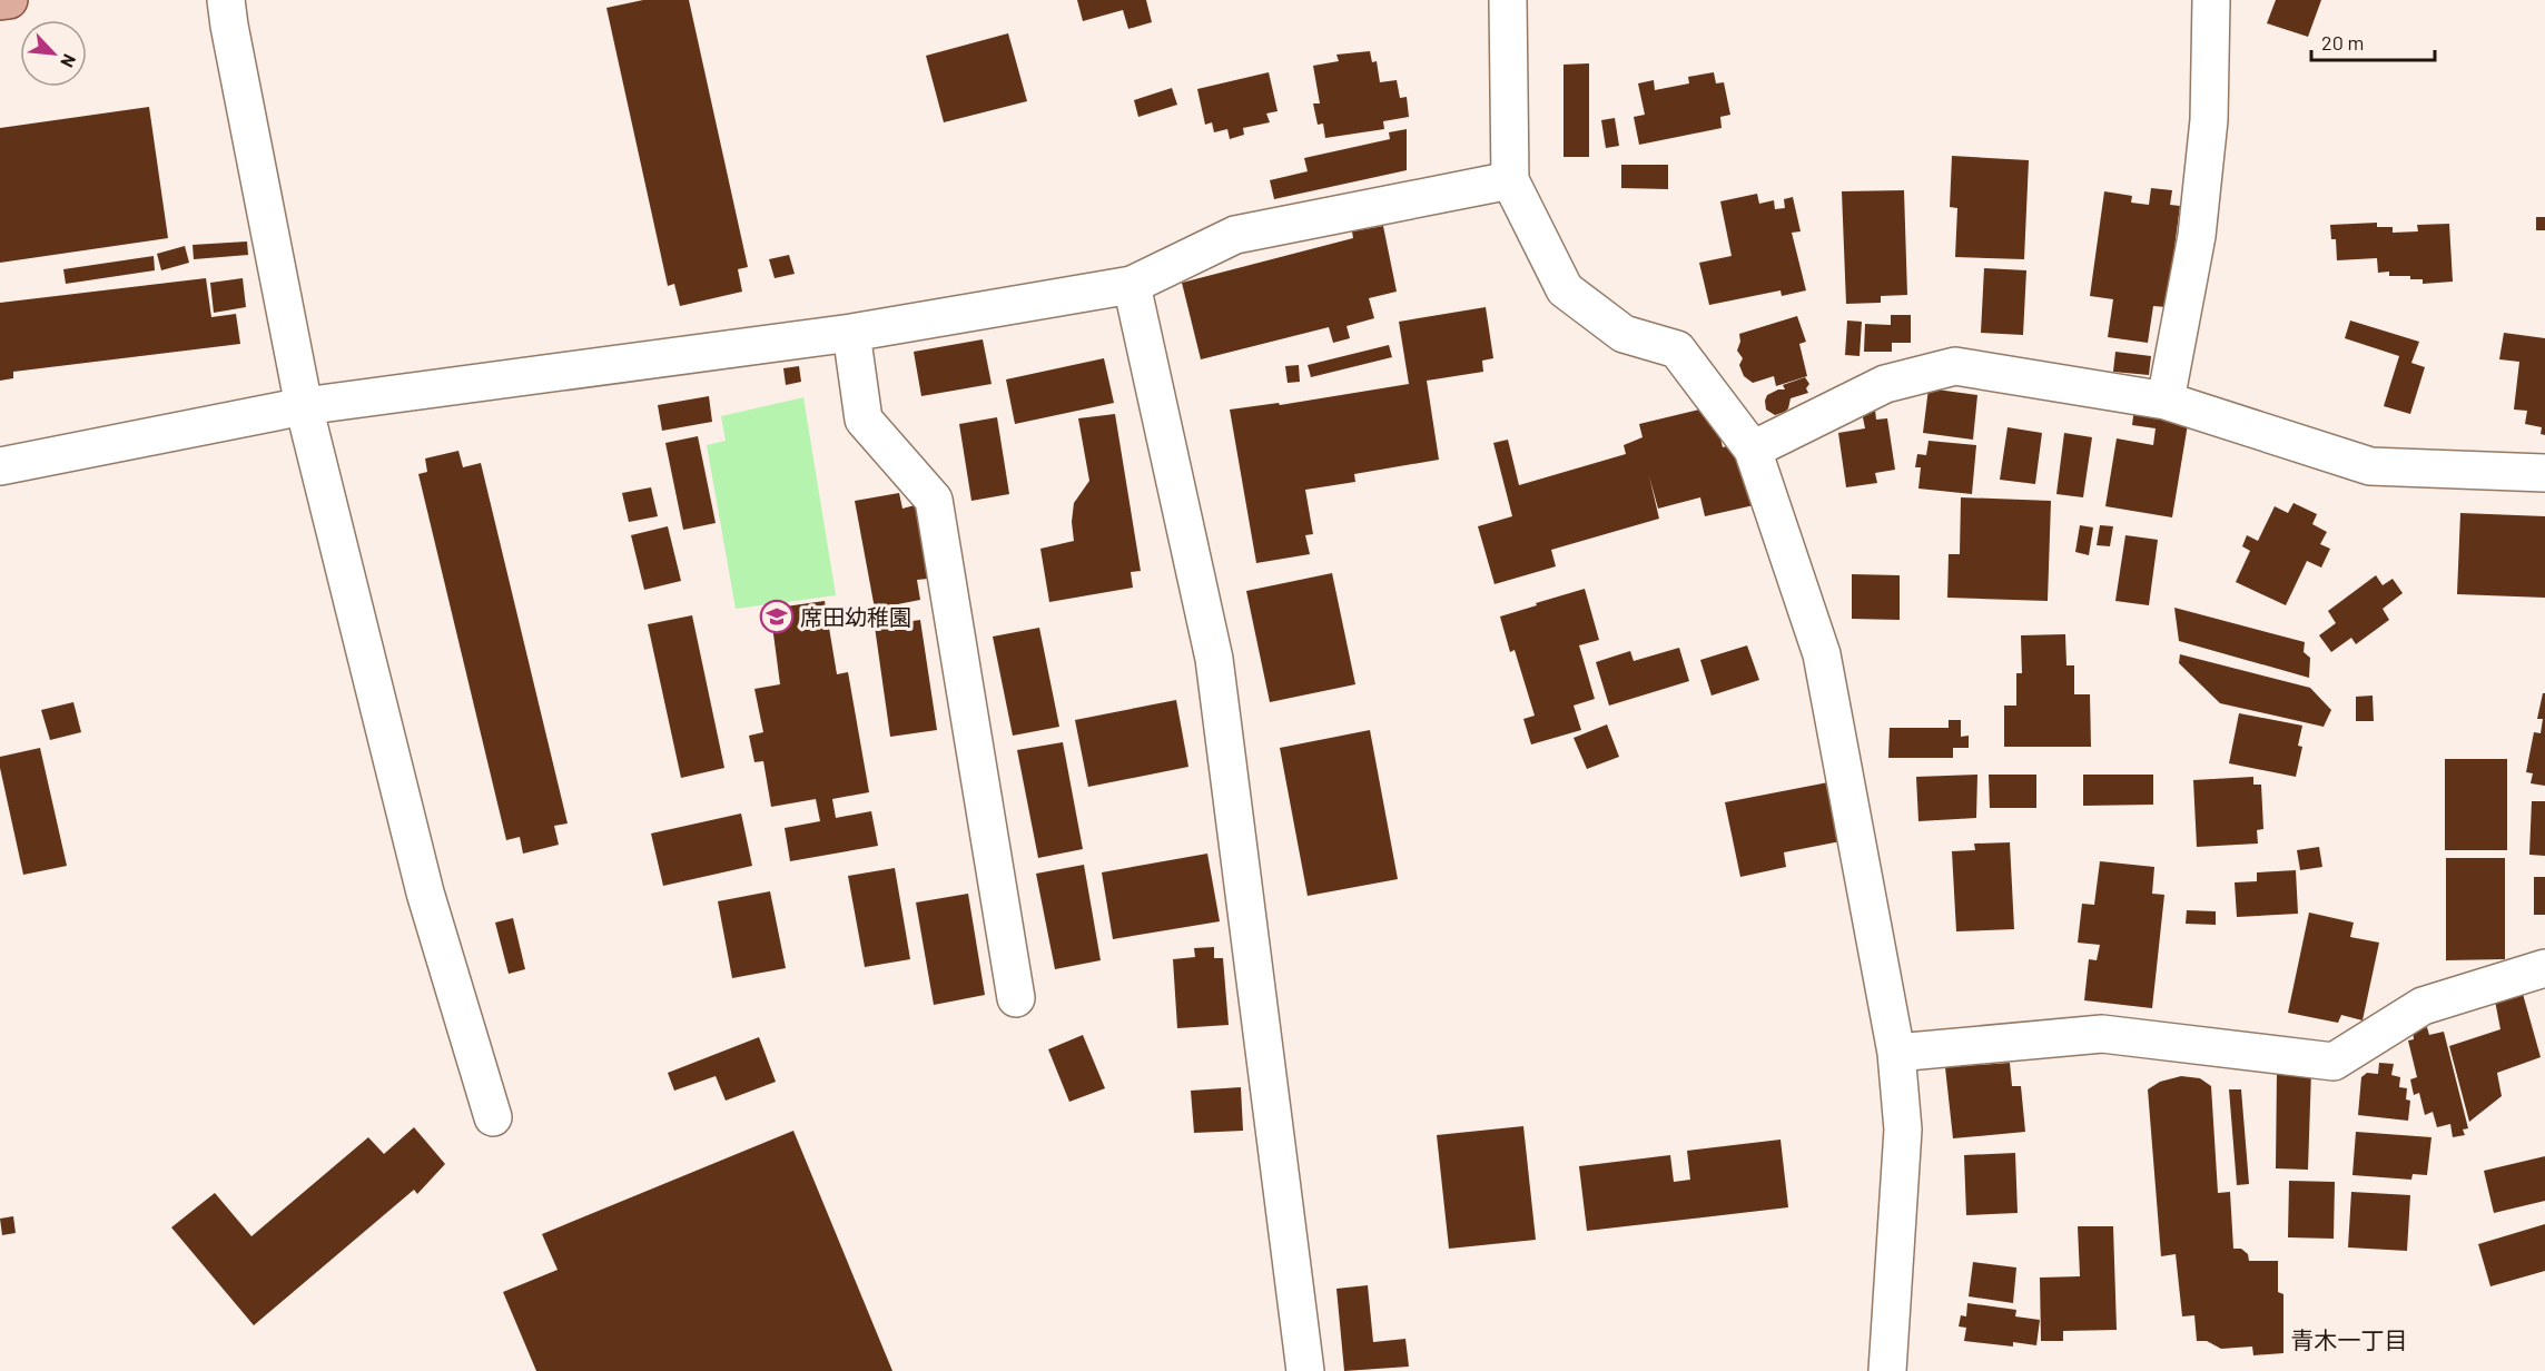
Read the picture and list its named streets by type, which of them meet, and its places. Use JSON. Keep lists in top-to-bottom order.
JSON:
{
  "districts": ["青木一丁目"],
  "places": {
    "school or university": ["席田幼稚園"]
  },
  "scale_bar": "20 m",
  "north": "bottom right"
}
